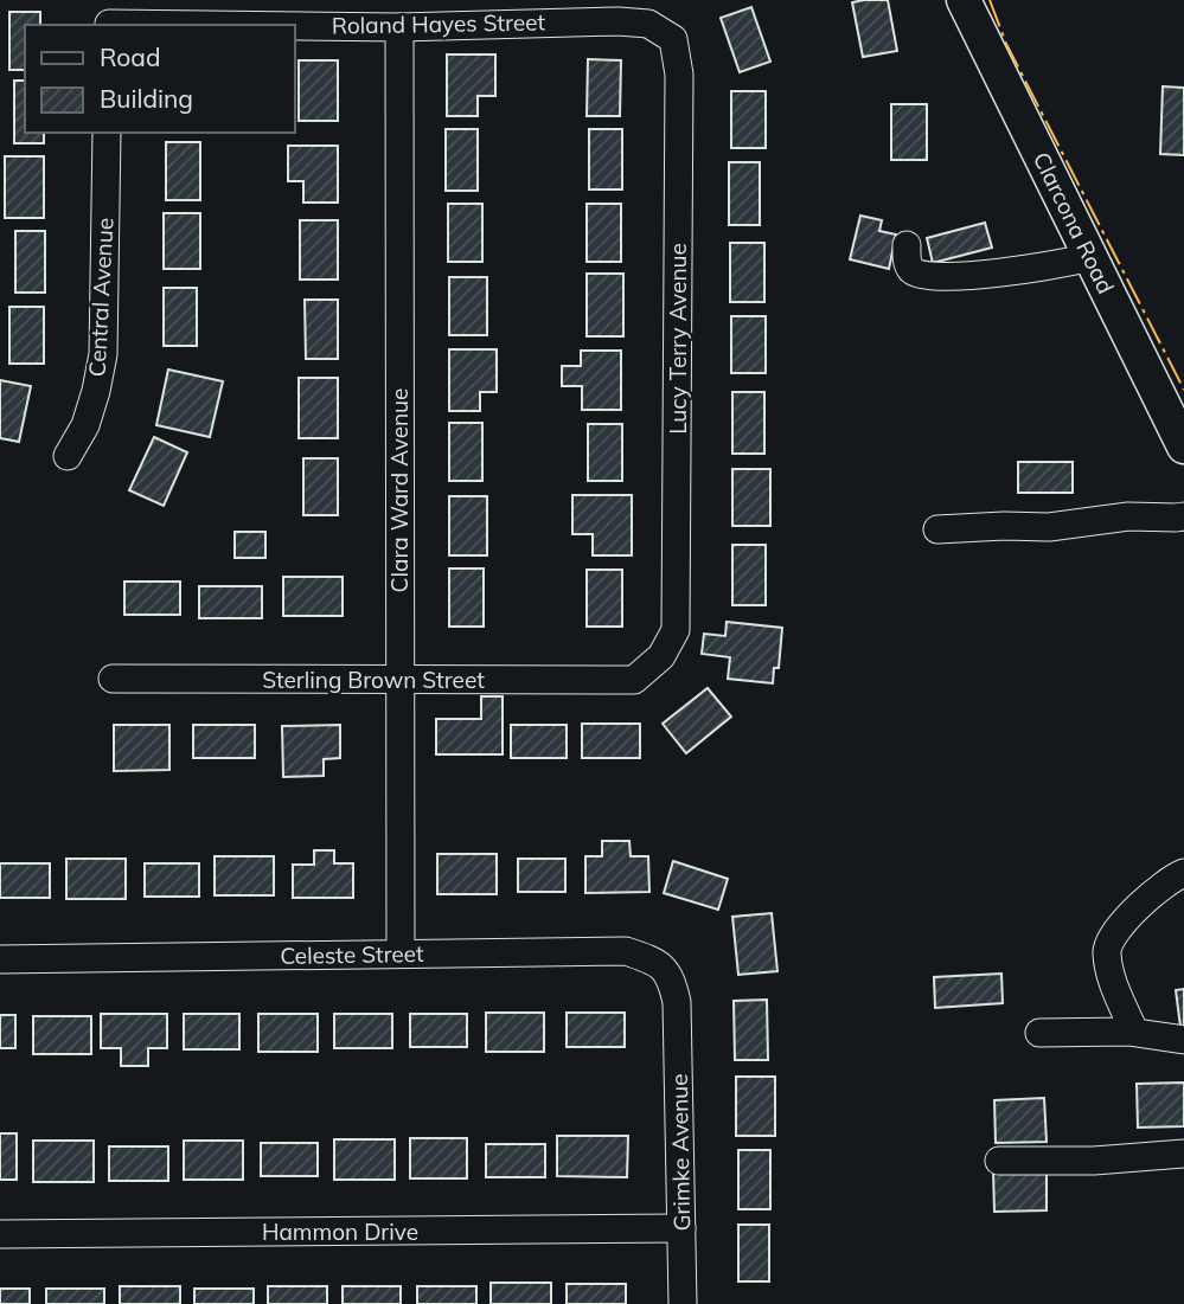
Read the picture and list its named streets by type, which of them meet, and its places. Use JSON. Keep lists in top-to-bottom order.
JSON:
{
  "streets": {
    "main road": ["Clarcona Road"],
    "street": [
      "Roland Hayes Street",
      "Central Avenue",
      "Lucy Terry Avenue",
      "Clara Ward Avenue",
      "Sterling Brown Street",
      "Celeste Street",
      "Grimke Avenue",
      "Hammon Drive"
    ]
  },
  "crossings": [
    ["Roland Hayes Street", "Lucy Terry Avenue"],
    ["Roland Hayes Street", "Clara Ward Avenue"],
    ["Lucy Terry Avenue", "Sterling Brown Street"],
    ["Clara Ward Avenue", "Sterling Brown Street"],
    ["Clara Ward Avenue", "Celeste Street"],
    ["Celeste Street", "Grimke Avenue"],
    ["Grimke Avenue", "Hammon Drive"]
  ],
  "legend": ["Road", "Building"]
}
